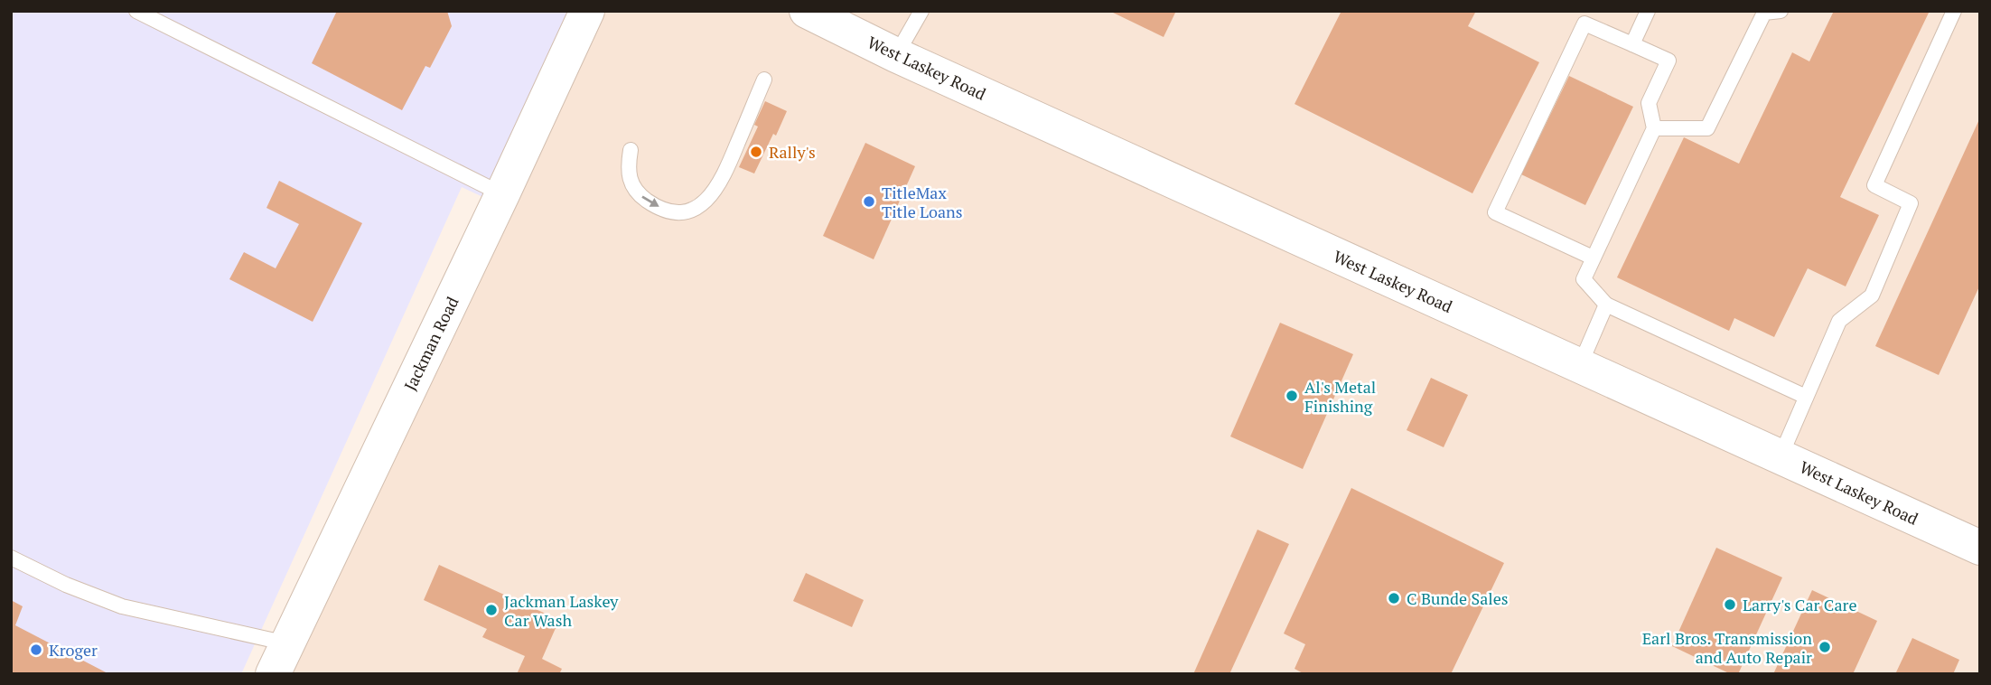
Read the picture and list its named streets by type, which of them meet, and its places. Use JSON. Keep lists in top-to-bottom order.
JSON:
{
  "streets": {
    "main road": ["West Laskey Road", "Jackman Road"]
  },
  "places": [
    "Rally's",
    "TitleMax Title Loans",
    "Al's Metal Finishing",
    "C Bunde Sales",
    "Larry's Car Care",
    "Jackman Laskey Car Wash",
    "Earl Bros. Transmission and Auto Repair",
    "Kroger"
  ]
}
